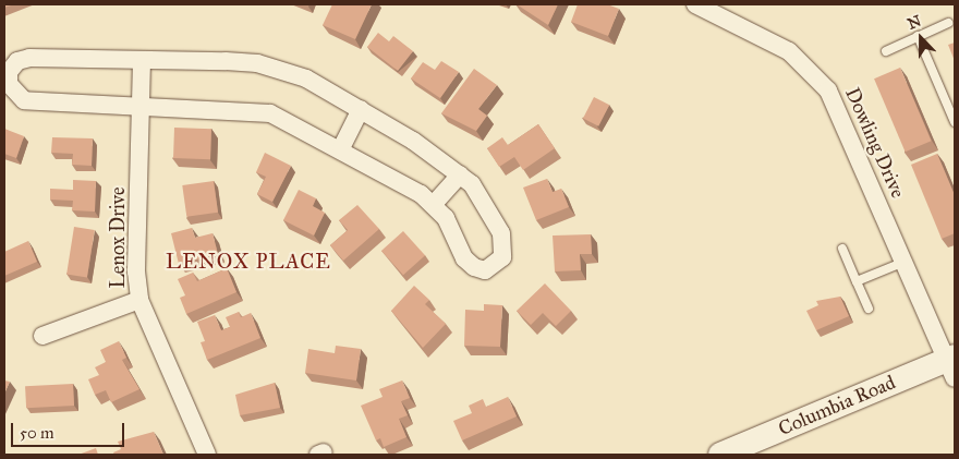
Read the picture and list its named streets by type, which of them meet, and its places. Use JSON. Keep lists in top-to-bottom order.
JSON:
{
  "streets": {
    "main road": ["Columbia Road"],
    "street": ["Dowling Drive", "Lenox Drive"]
  },
  "crossings": [
    ["Dowling Drive", "Columbia Road"]
  ],
  "districts": ["LENOX PLACE"],
  "scale_bar": "50 m",
  "north": "top"
}
